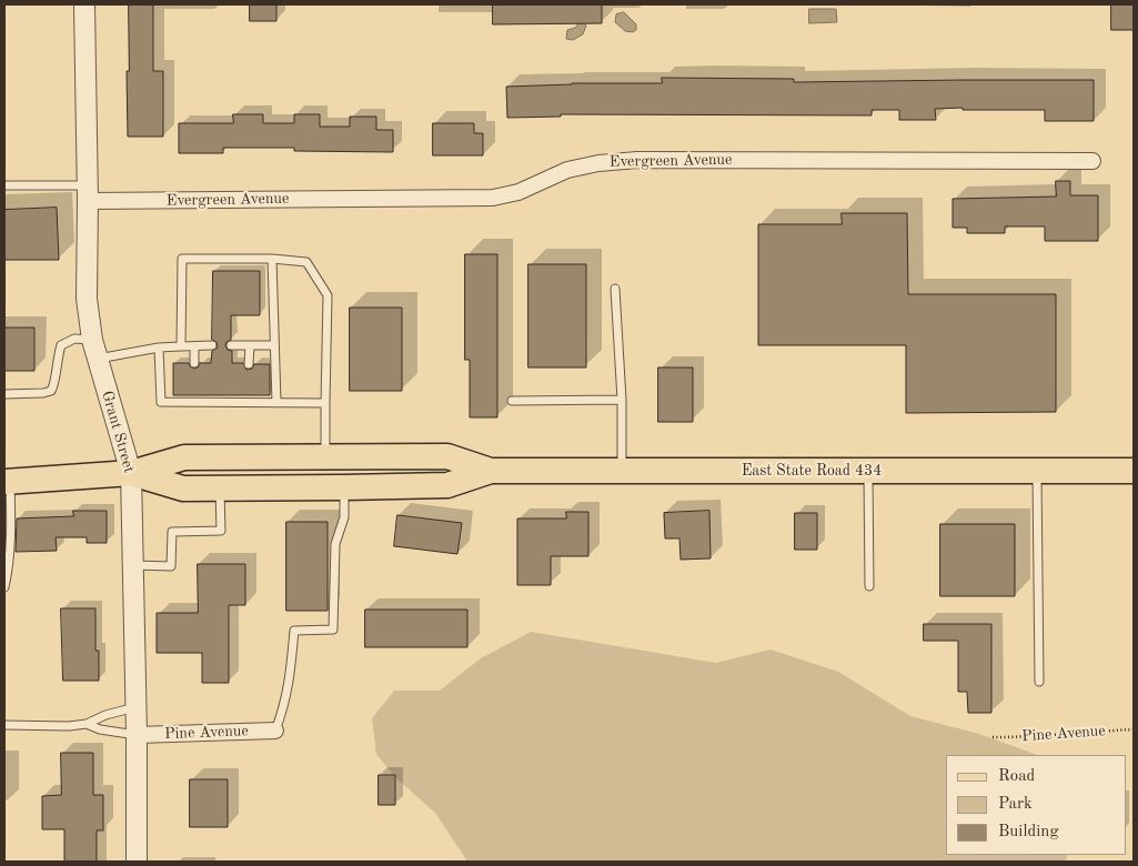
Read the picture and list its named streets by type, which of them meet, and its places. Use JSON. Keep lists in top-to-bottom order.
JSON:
{
  "streets": {
    "main road": ["East State Road 434"],
    "street": ["Evergreen Avenue", "Grant Street", "Pine Avenue"]
  },
  "crossings": [
    ["Evergreen Avenue", "Grant Street"],
    ["Grant Street", "Pine Avenue"]
  ],
  "legend": ["Road", "Park", "Building"]
}
